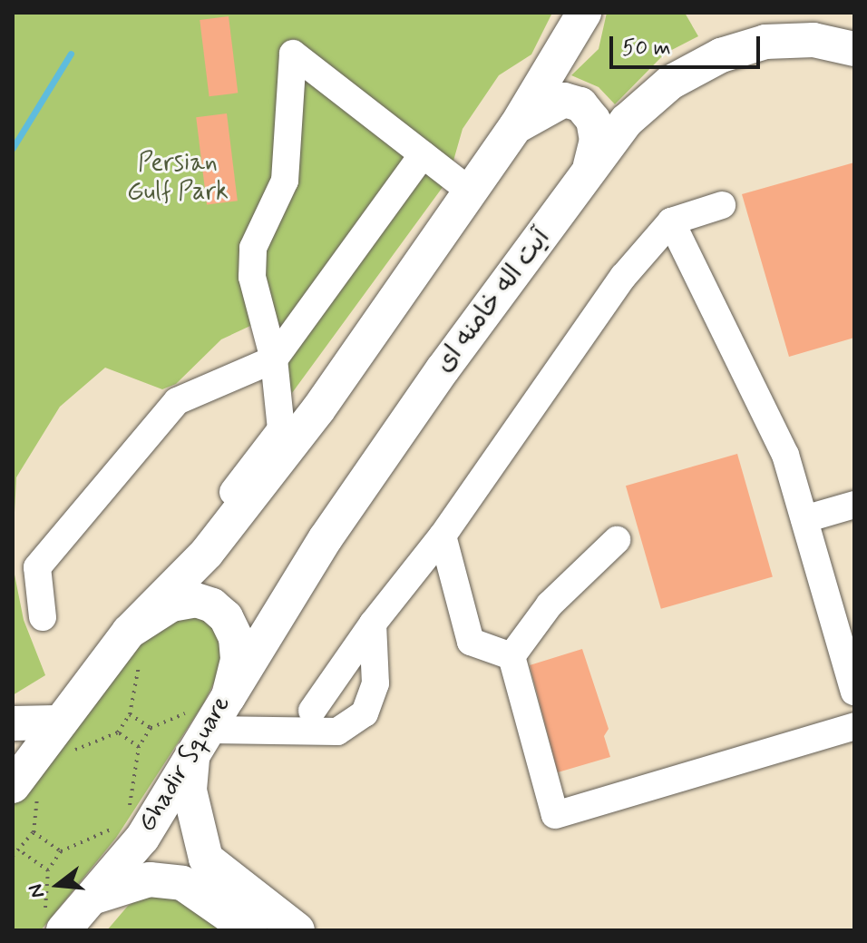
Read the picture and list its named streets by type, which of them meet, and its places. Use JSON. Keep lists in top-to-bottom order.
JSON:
{
  "streets": {
    "main road": ["آیت اله خامنه ای", "Ghadir Square"]
  },
  "crossings": [
    ["آیت اله خامنه ای", "Ghadir Square"]
  ],
  "parks": ["Persian Gulf Park"],
  "scale_bar": "50 m",
  "north": "left"
}
